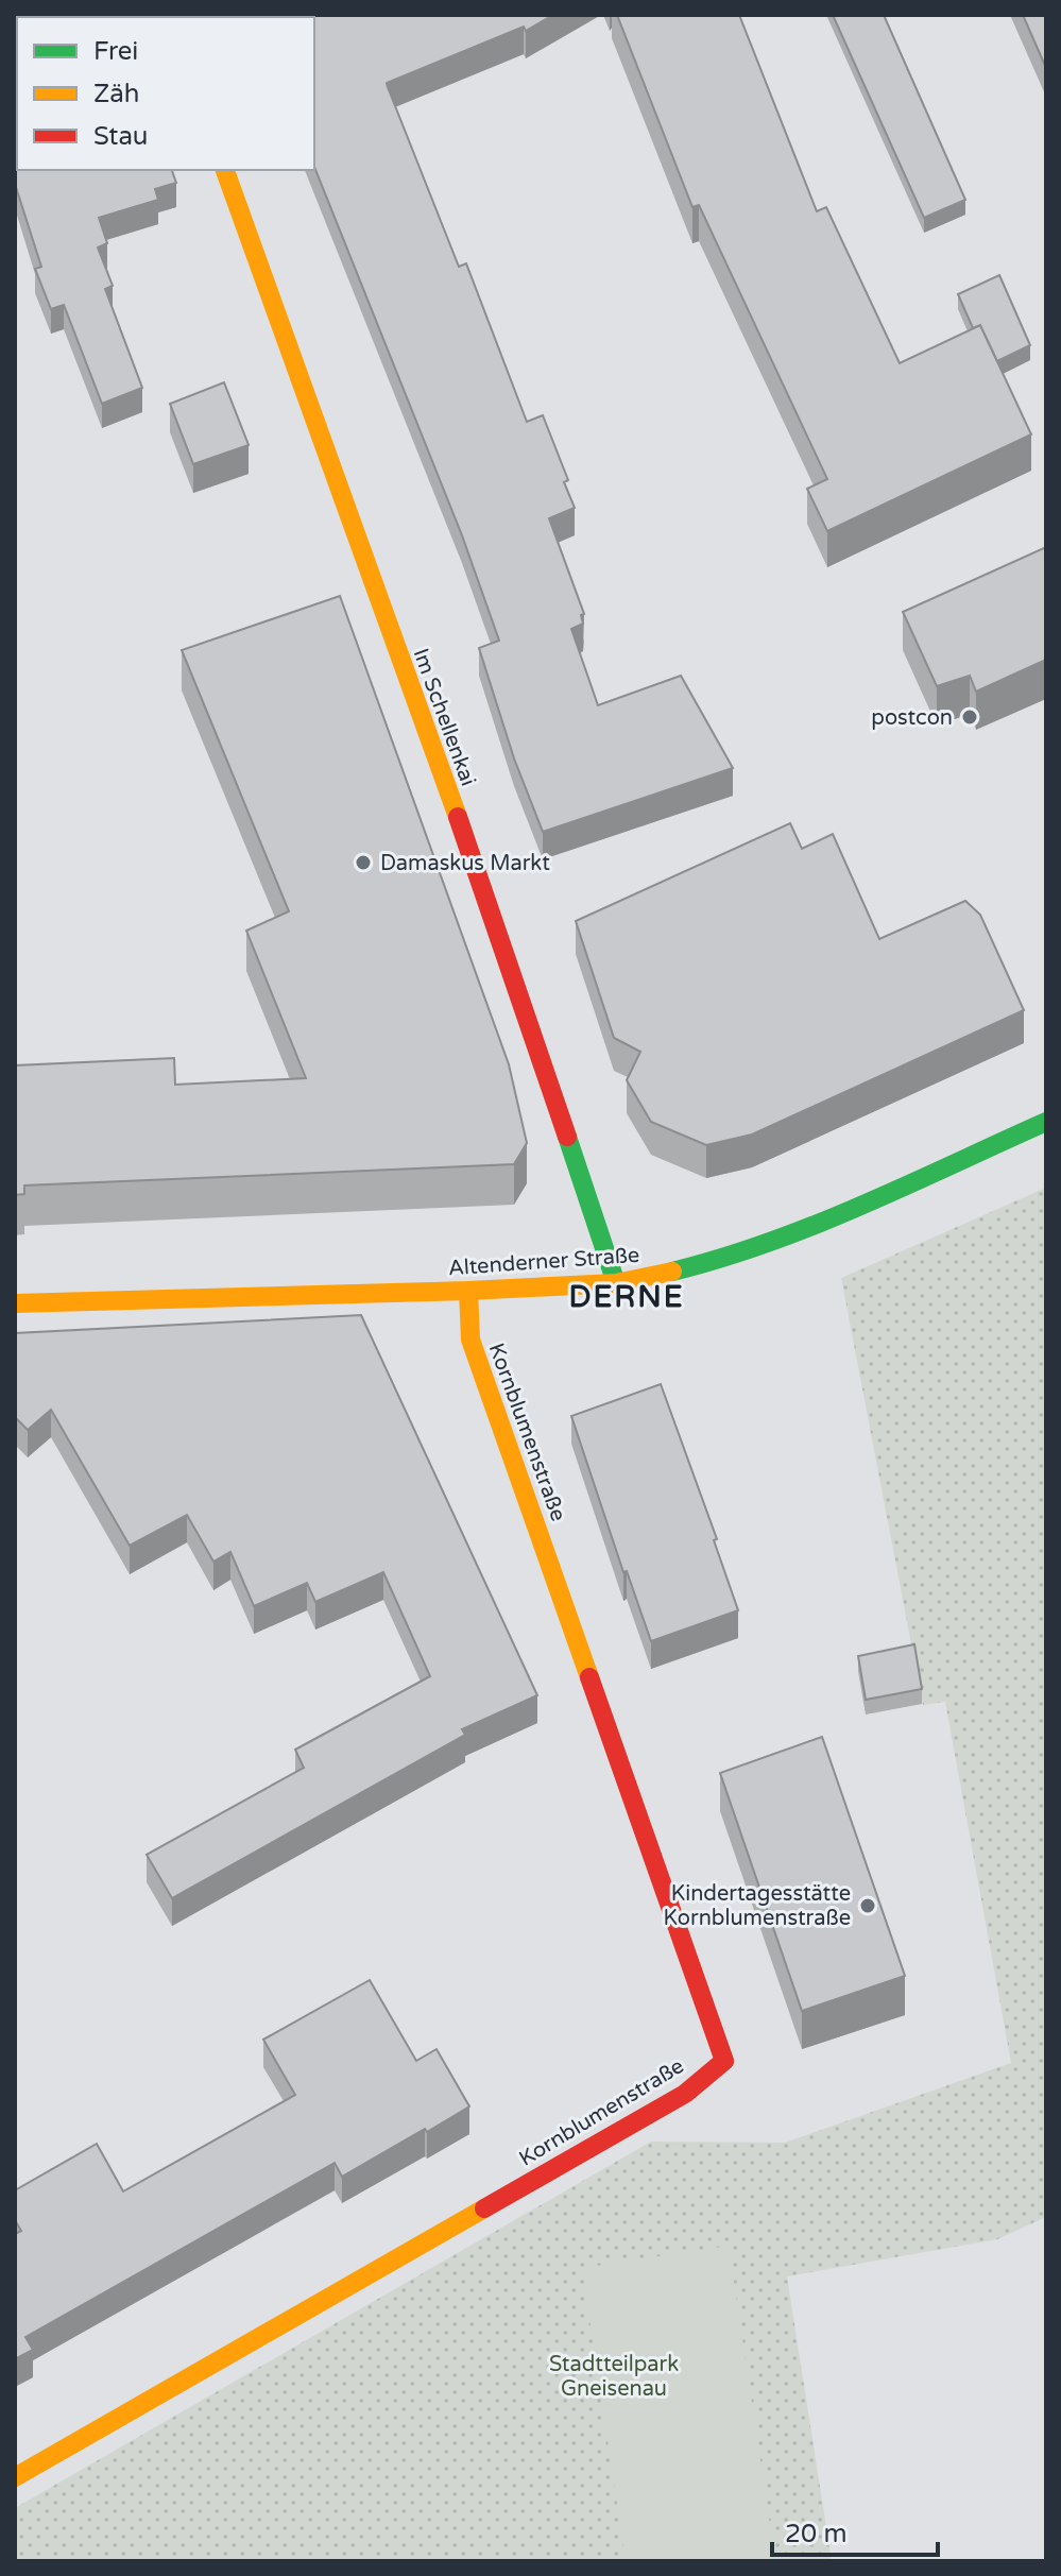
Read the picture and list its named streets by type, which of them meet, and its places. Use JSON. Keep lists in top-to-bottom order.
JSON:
{
  "streets": {
    "street": ["Im Schellenkai", "Altenderner Straße", "Kornblumenstraße"]
  },
  "crossings": [
    ["Im Schellenkai", "Altenderner Straße"],
    ["Altenderner Straße", "Kornblumenstraße"]
  ],
  "districts": ["DERNE"],
  "parks": ["Stadtteilpark Gneisenau"],
  "places": ["postcon", "Damaskus Markt", "Kindertagesstätte Kornblumenstraße"],
  "legend": ["Frei", "Zäh", "Stau"],
  "scale_bar": "20 m"
}
